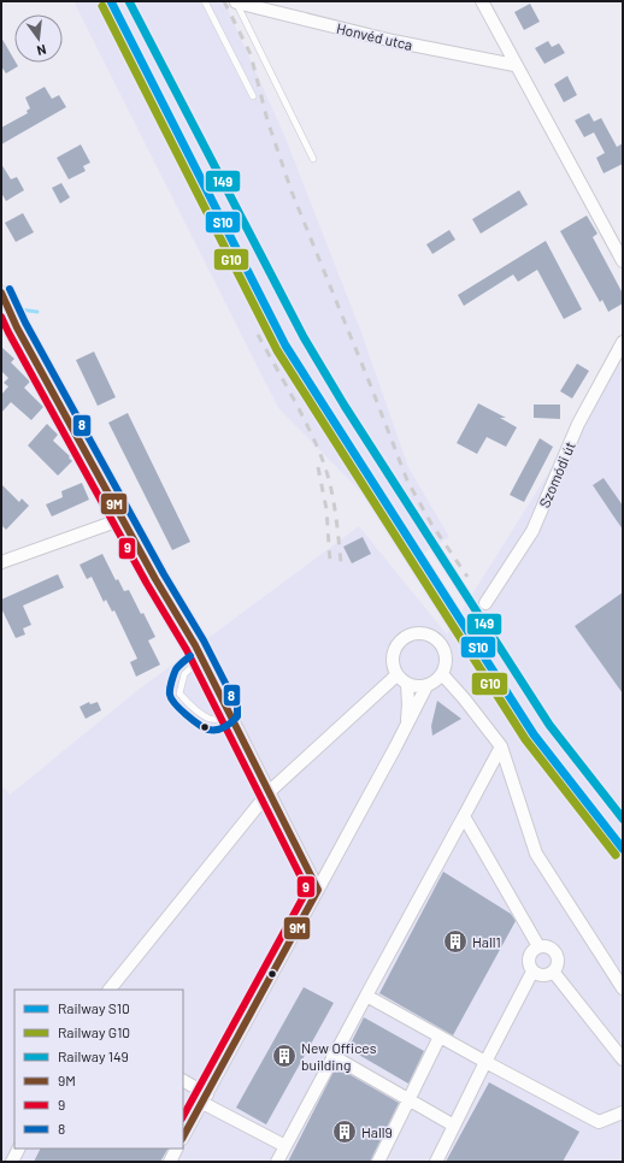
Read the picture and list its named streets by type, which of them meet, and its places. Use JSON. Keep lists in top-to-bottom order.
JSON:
{
  "streets": {
    "street": ["Honvéd utca", "Szomódi út"]
  },
  "places": {
    "building": ["Hall1", "New Offices building", "Hall9"]
  },
  "lines": [
    "rail line S10",
    "rail line 149",
    "rail line G10",
    "transit line 8",
    "transit line 9M",
    "transit line 9"
  ],
  "legend": [
    "Railway S10",
    "Railway G10",
    "Railway 149",
    "9M",
    "9",
    "8"
  ],
  "north": "bottom"
}
